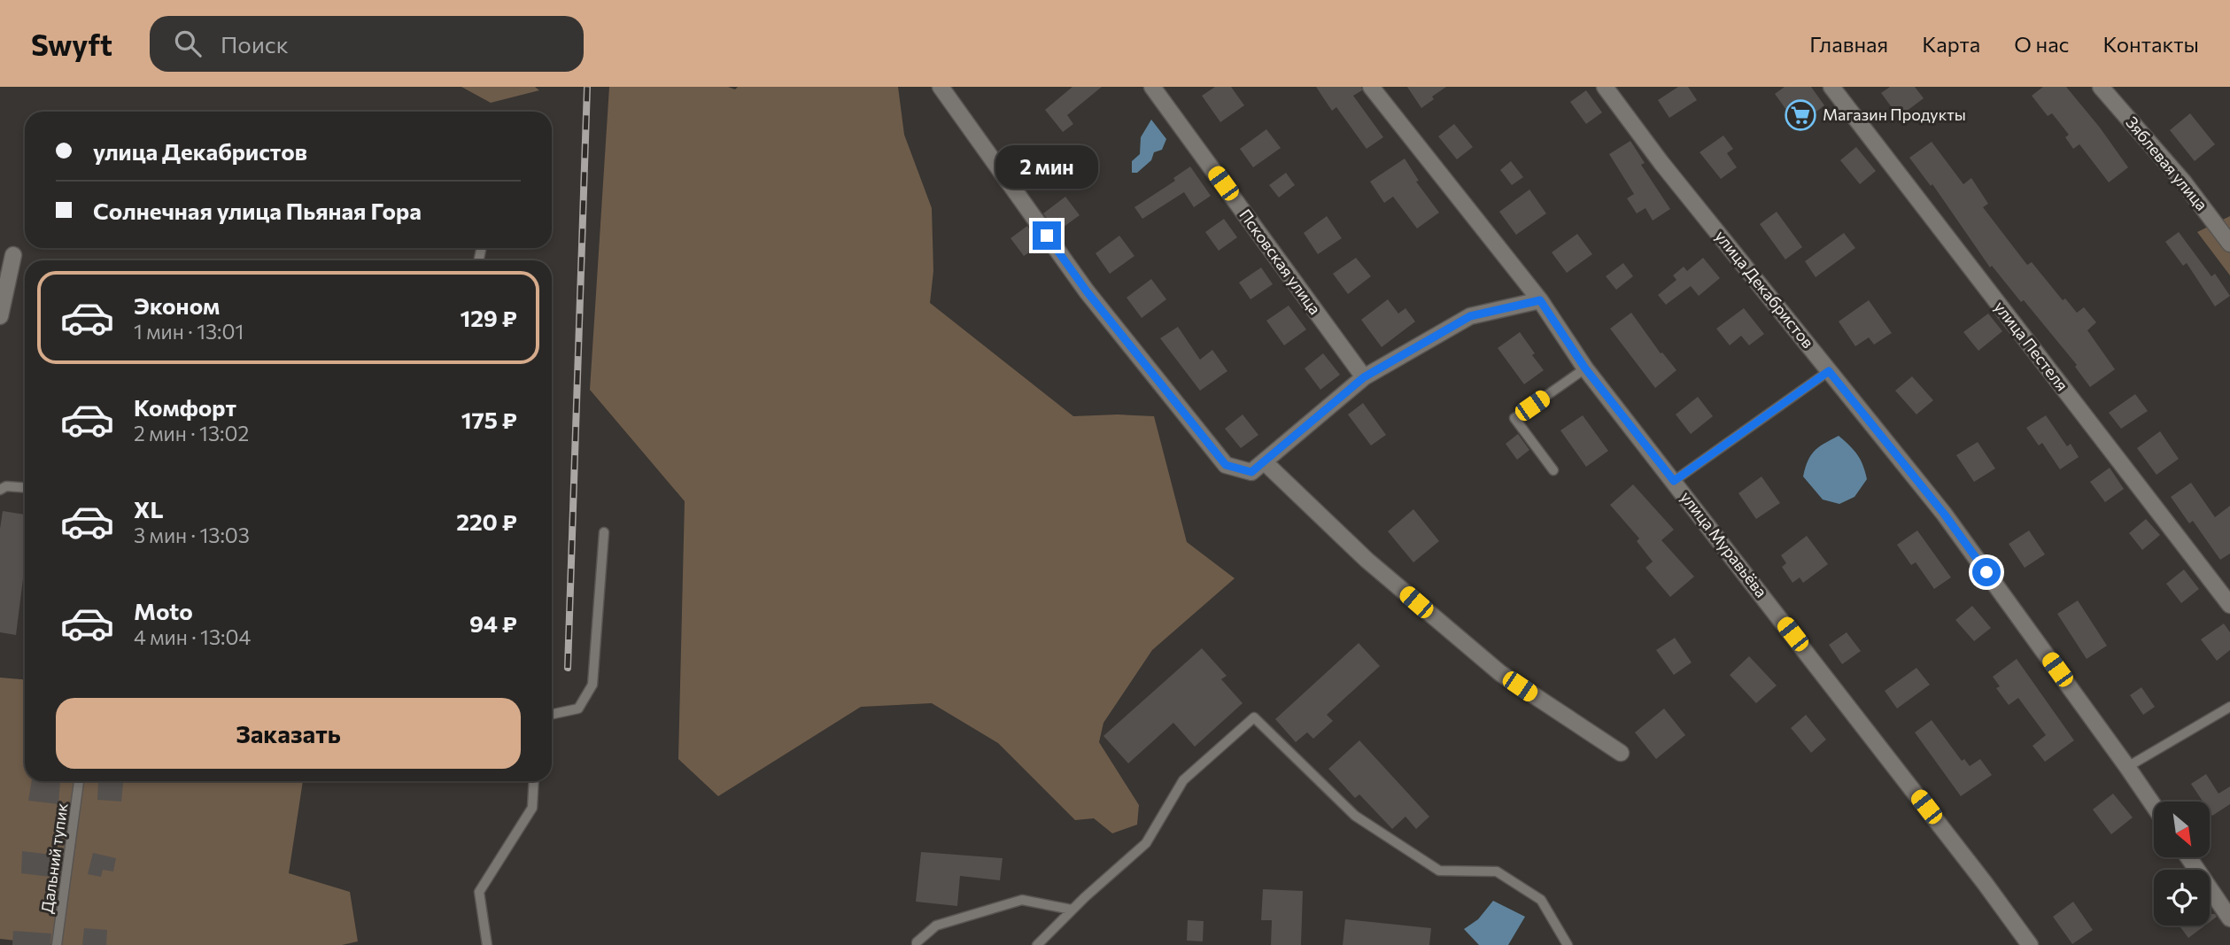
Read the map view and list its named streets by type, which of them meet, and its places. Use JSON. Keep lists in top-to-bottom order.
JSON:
{
  "streets": {
    "street": [
      "Зяблевая улица",
      "Псковская улица",
      "улица Декабристов",
      "улица Пестеля",
      "улица Муравьёва"
    ],
    "lane": ["Дальний тупик"]
  },
  "places": {
    "supermarket": ["Магазин Продукты"]
  },
  "north": "bottom right",
  "page": {
    "header": "Swyft",
    "search": "Поиск",
    "nav": [
      "Главная",
      "Карта",
      "О нас",
      "Контакты"
    ],
    "banner": ["улица Декабристов", "Солнечная улица Пьяная Гора"],
    "bubble": "2 мин",
    "list": [
      {
        "name": "Эконом",
        "note": "1 мин · 13:01",
        "value": "129 ₽"
      },
      {
        "name": "Комфорт",
        "note": "2 мин · 13:02",
        "value": "175 ₽"
      },
      {
        "name": "XL",
        "note": "3 мин · 13:03",
        "value": "220 ₽"
      },
      {
        "name": "Moto",
        "note": "4 мин · 13:04",
        "value": "94 ₽"
      }
    ],
    "buttons": "Заказать"
  }
}
